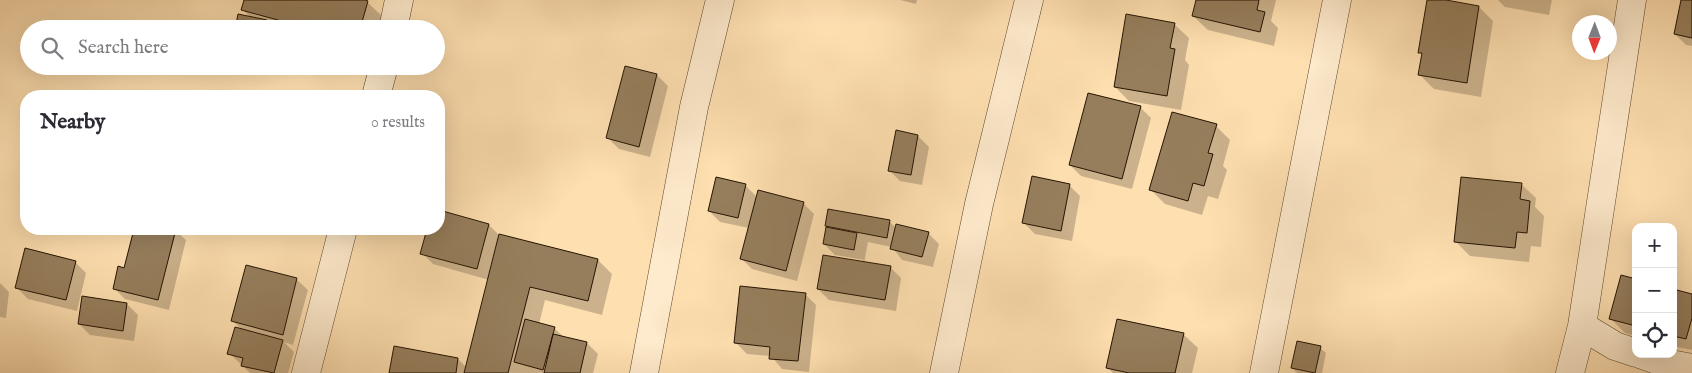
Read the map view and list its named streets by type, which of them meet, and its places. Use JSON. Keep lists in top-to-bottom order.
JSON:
{
  "north": "bottom",
  "page": {
    "search": "Search here",
    "heading": ["Nearby", "0 results"],
    "map_buttons": ["+", "−"]
  }
}
